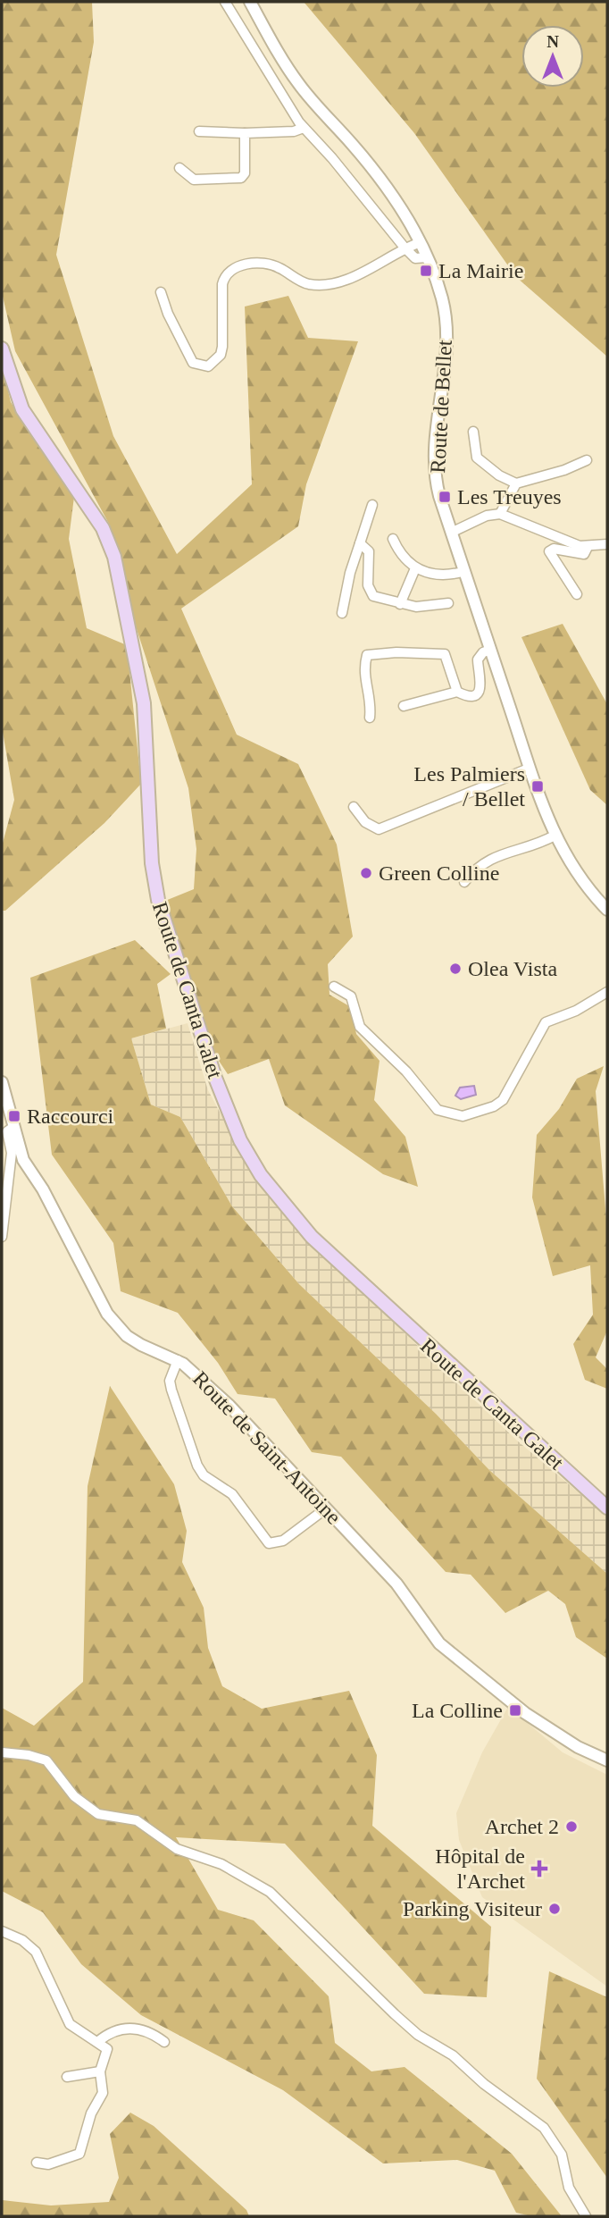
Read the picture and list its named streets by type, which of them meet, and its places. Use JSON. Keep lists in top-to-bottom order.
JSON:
{
  "streets": {
    "main road": ["Route de Canta Galet"],
    "street": ["Route de Bellet", "Route de Saint-Antoine"]
  },
  "places": {
    "transit": [
      "La Mairie",
      "Les Treuyes",
      "Les Palmiers / Bellet",
      "Raccourci",
      "La Colline"
    ],
    "other": [
      "Green Colline",
      "Olea Vista",
      "Archet 2",
      "Parking Visiteur"
    ],
    "health": ["Hôpital de l'Archet"]
  },
  "north": "top"
}
